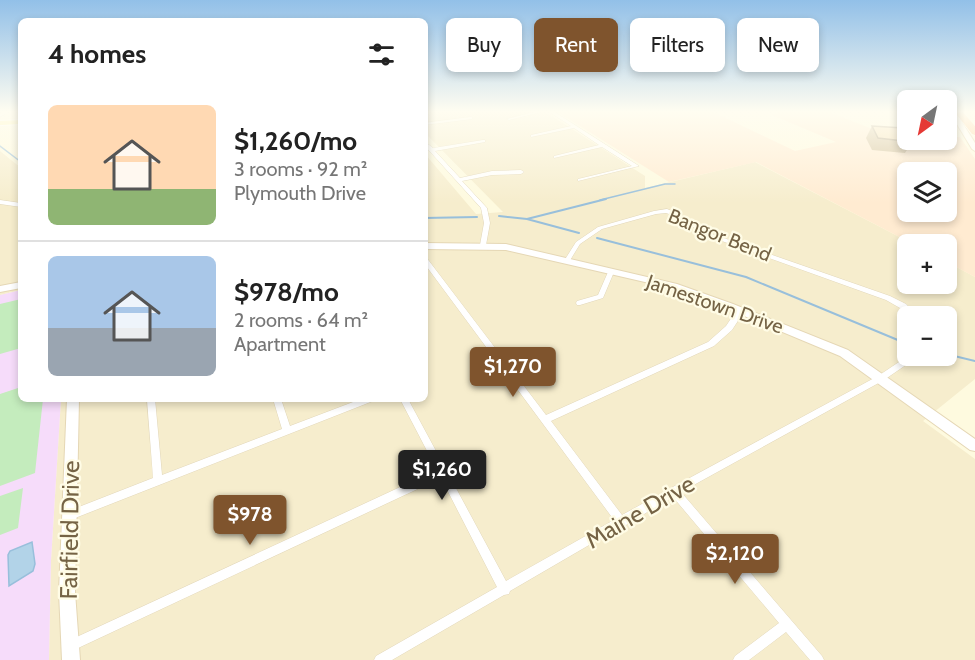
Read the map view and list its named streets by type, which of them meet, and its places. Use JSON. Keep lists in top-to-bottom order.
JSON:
{
  "streets": {
    "street": [
      "Bangor Bend",
      "Jamestown Drive",
      "Maine Drive",
      "Fairfield Drive"
    ]
  },
  "crossings": [
    ["Bangor Bend", "Jamestown Drive"],
    ["Jamestown Drive", "Maine Drive"]
  ],
  "north": "bottom left",
  "page": {
    "chip": [
      "Buy",
      "Rent",
      "Filters",
      "New"
    ],
    "heading": "4 homes",
    "map_buttons": ["+", "−"],
    "list": [
      {
        "name": "$1,260/mo",
        "note": "3 rooms · 92 m² · Plymouth Drive"
      },
      {
        "name": "$978/mo",
        "note": "2 rooms · 64 m² · Apartment"
      }
    ],
    "price": [
      "$1,270",
      "$1,260",
      "$978",
      "$2,120"
    ]
  }
}
